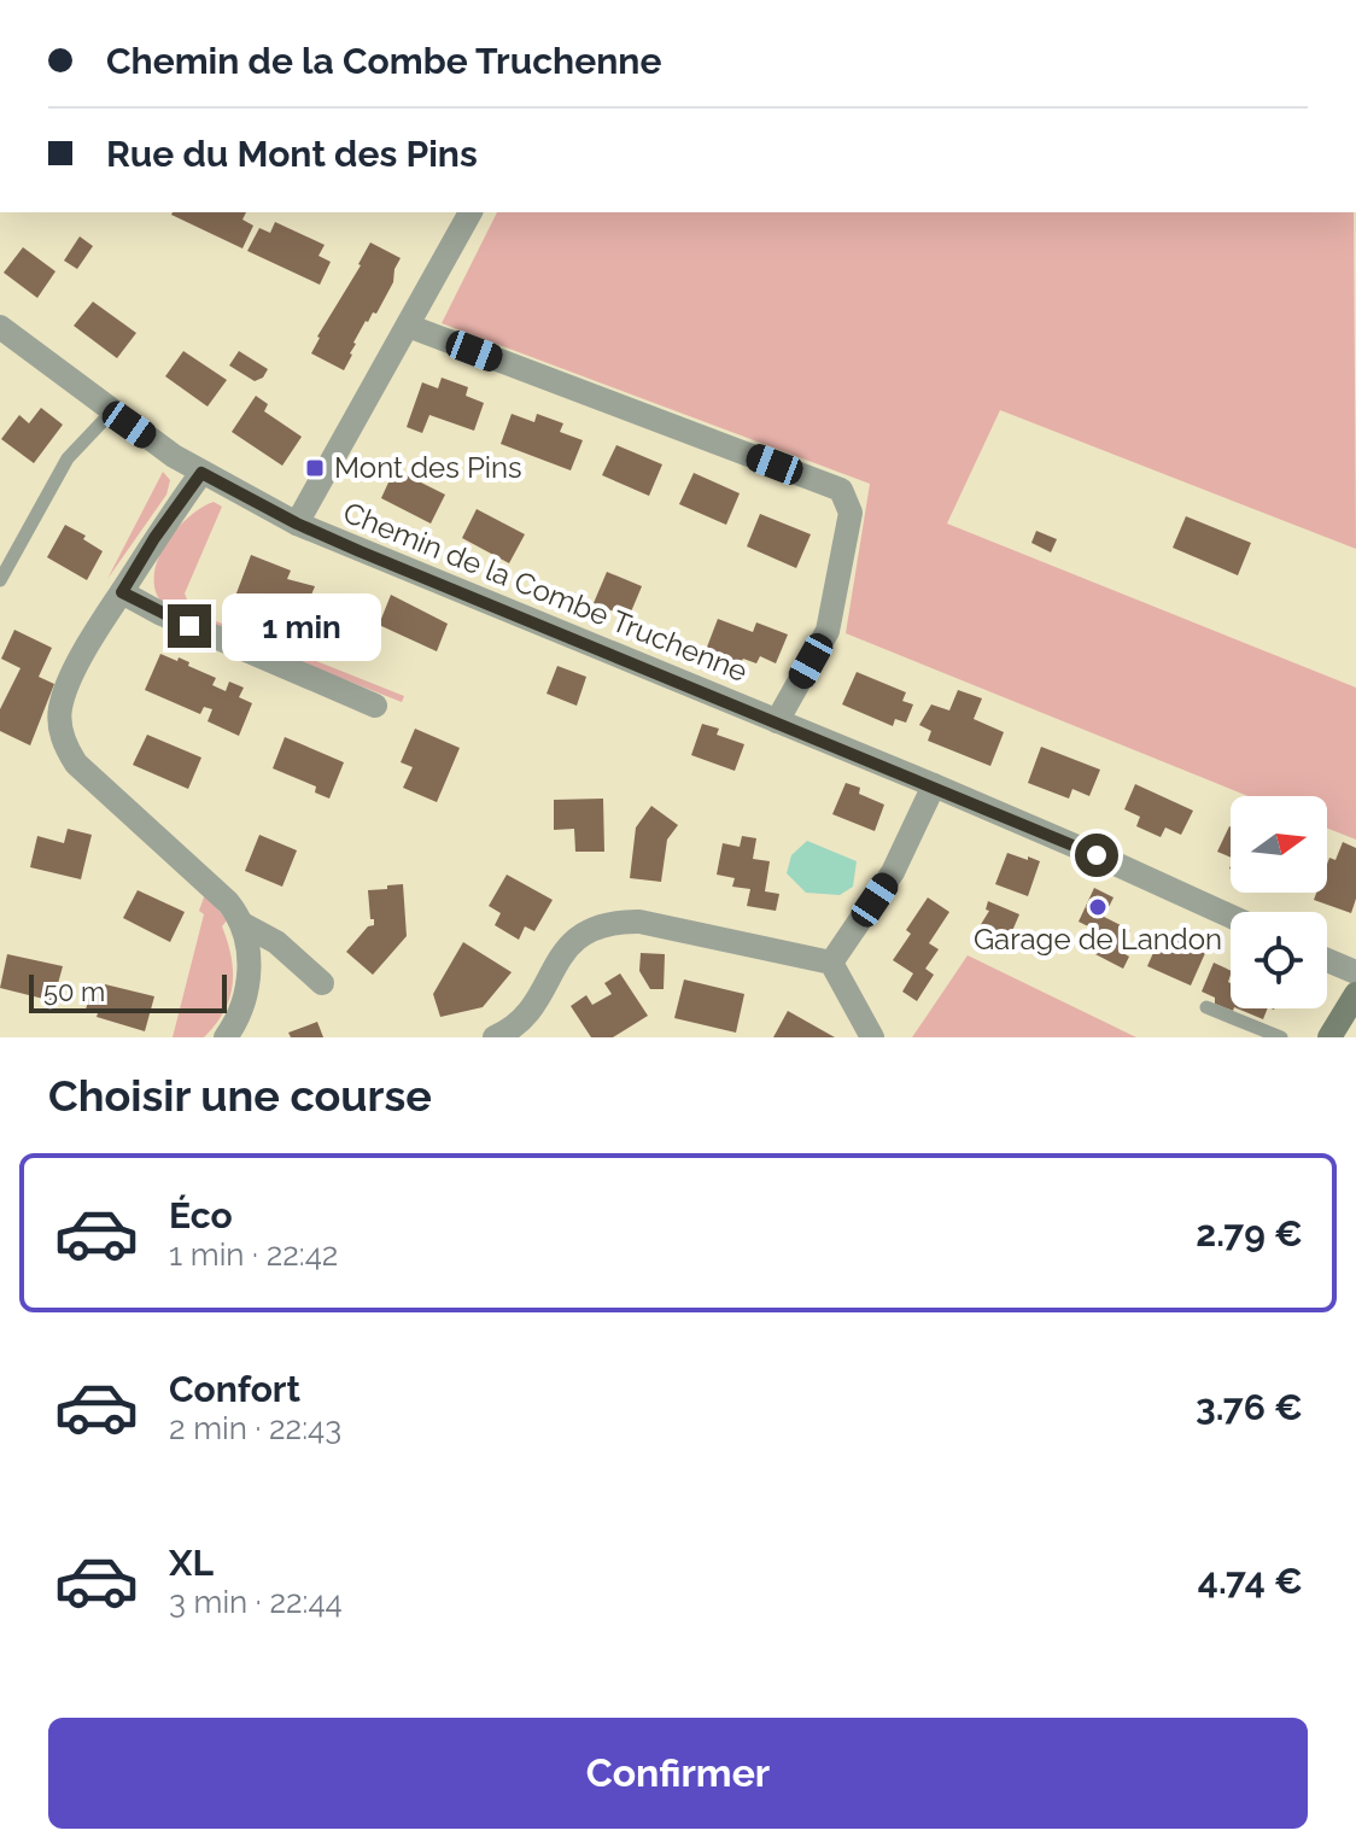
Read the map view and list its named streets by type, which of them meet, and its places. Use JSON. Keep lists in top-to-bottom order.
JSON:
{
  "streets": {
    "street": ["Chemin de la Combe Truchenne"]
  },
  "places": {
    "transit": ["Mont des Pins"],
    "other": ["Garage de Landon"]
  },
  "scale_bar": "50 m",
  "north": "right",
  "page": {
    "banner": ["Chemin de la Combe Truchenne", "Rue du Mont des Pins"],
    "bubble": "1 min",
    "scale": "50 m",
    "heading": "Choisir une course",
    "list": [
      {
        "name": "Éco",
        "note": "1 min · 22:42",
        "value": "2.79 €"
      },
      {
        "name": "Confort",
        "note": "2 min · 22:43",
        "value": "3.76 €"
      },
      {
        "name": "XL",
        "note": "3 min · 22:44",
        "value": "4.74 €"
      }
    ],
    "buttons": "Confirmer"
  }
}
